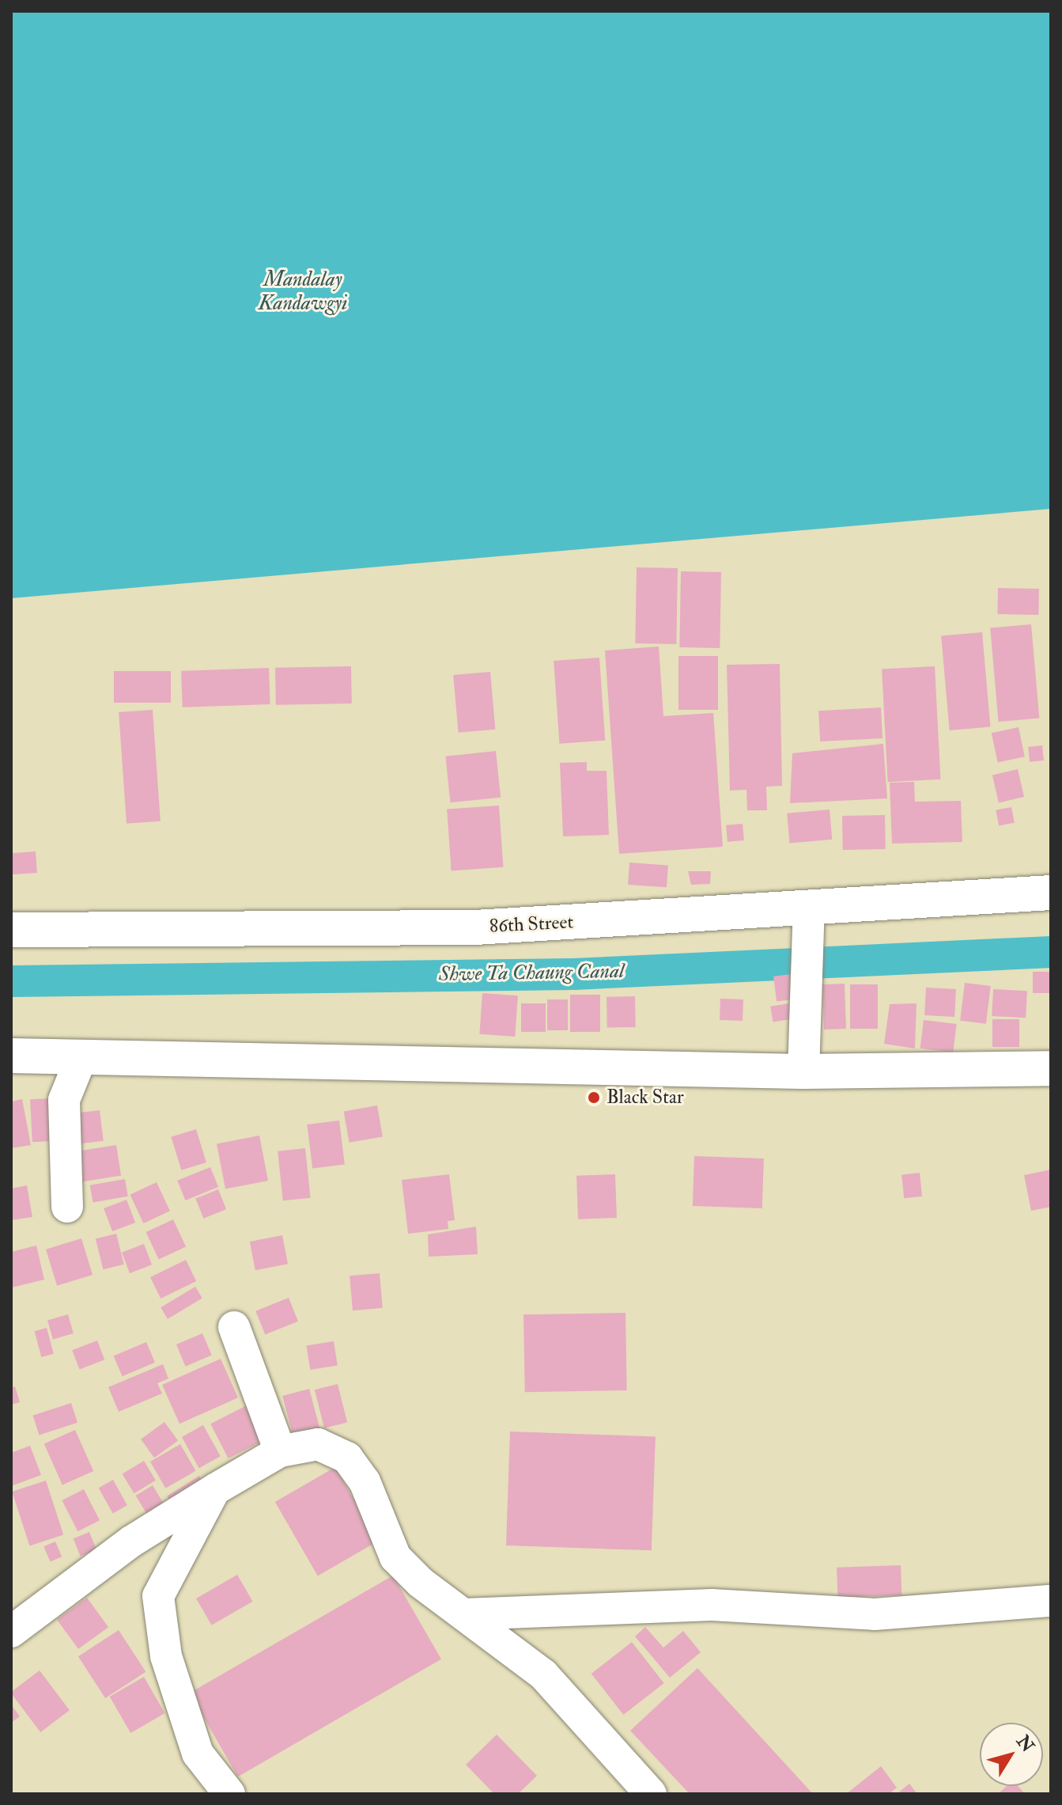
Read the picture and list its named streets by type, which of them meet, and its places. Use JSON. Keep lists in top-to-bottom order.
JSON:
{
  "streets": {
    "main road": ["86th Street"]
  },
  "water": ["Mandalay Kandawgyi", "Shwe Ta Chaung Canal"],
  "places": ["Black Star"],
  "north": "top right"
}
